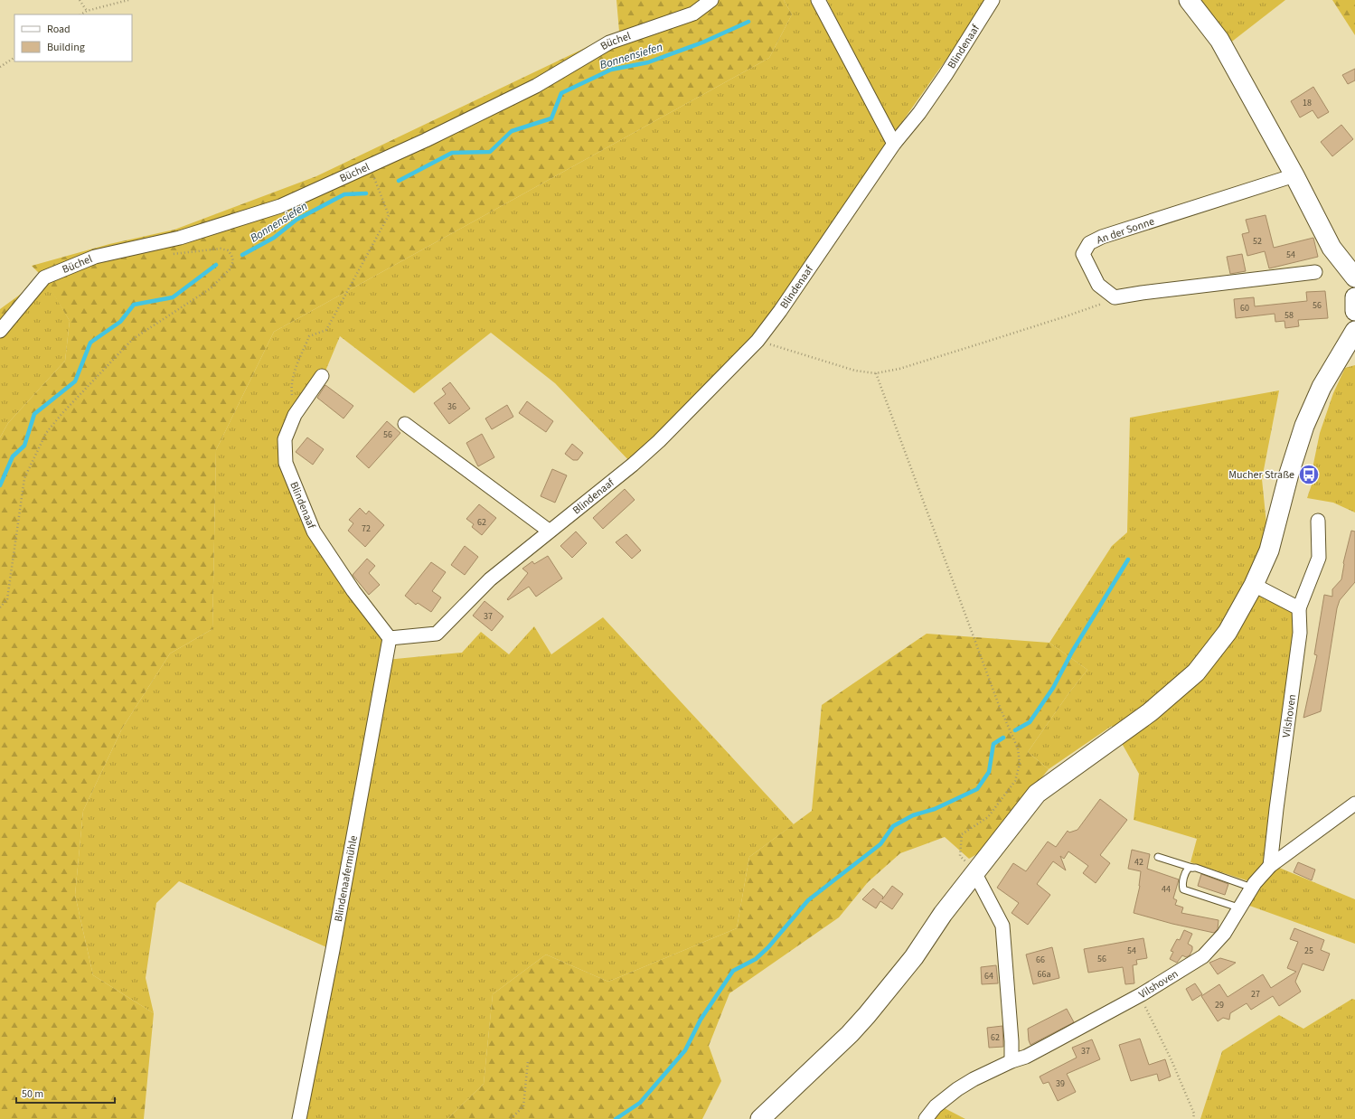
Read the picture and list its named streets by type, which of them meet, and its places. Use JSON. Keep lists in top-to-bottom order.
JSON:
{
  "streets": {
    "street": [
      "Büchel",
      "Blindenaaf",
      "An der Sonne",
      "Vilshoven",
      "Blindenaafermühle"
    ]
  },
  "crossings": [
    ["Blindenaaf", "Blindenaafermühle"]
  ],
  "water": ["Bonnensiefen"],
  "places": {
    "bus stop": ["Mucher Straße"]
  },
  "house_numbers": [
    "18",
    "52",
    "54",
    "56",
    "60",
    "58",
    "36",
    "56",
    "62",
    "72",
    "37",
    "42",
    "44",
    "54",
    "25",
    "56",
    "66",
    "66a",
    "64",
    "27",
    "29",
    "62",
    "37",
    "39"
  ],
  "legend": ["Road", "Building"],
  "scale_bar": "50 m"
}
